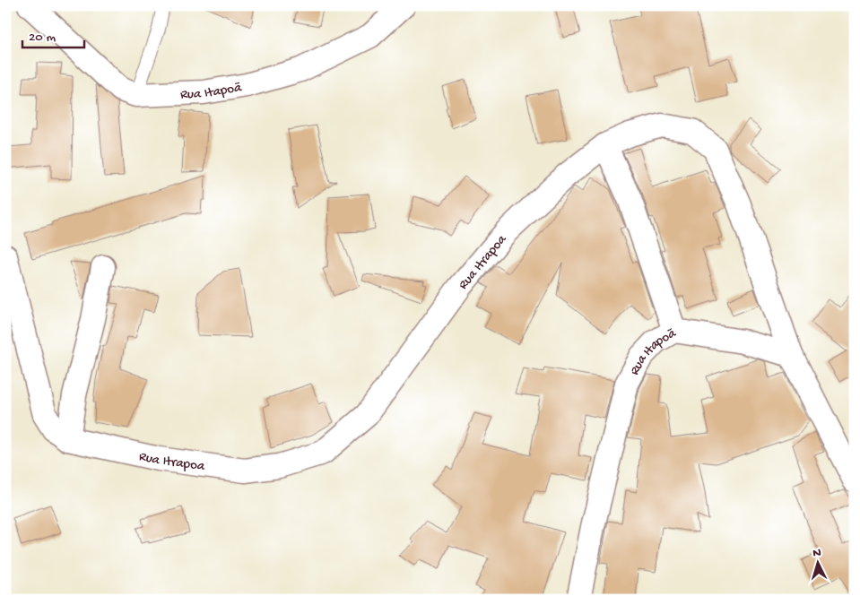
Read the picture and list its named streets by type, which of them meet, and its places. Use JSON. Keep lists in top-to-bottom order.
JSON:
{
  "streets": {
    "street": ["Rua Itapoã", "Rua Itrapoa"]
  },
  "crossings": [
    ["Rua Itapoã", "Rua Itrapoa"]
  ],
  "scale_bar": "20 m",
  "north": "top"
}
